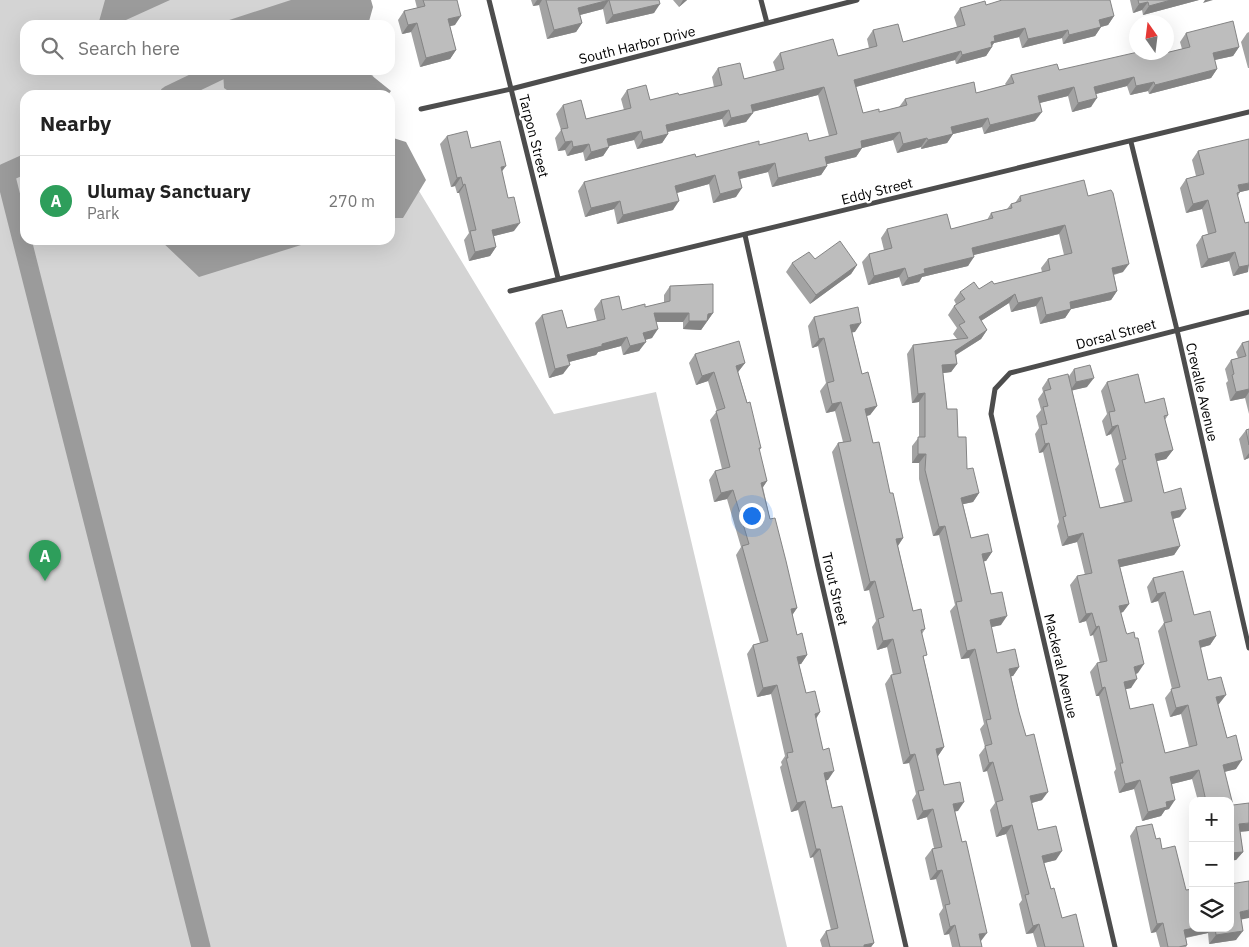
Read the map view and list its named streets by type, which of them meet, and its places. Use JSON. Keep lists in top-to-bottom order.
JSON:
{
  "streets": {
    "street": [
      "South Harbor Drive",
      "Tarpon Street",
      "Eddy Street",
      "Dorsal Street",
      "Crevalle Avenue",
      "Trout Street",
      "Mackeral Avenue"
    ]
  },
  "crossings": [
    ["South Harbor Drive", "Tarpon Street"],
    ["Tarpon Street", "Eddy Street"],
    ["Eddy Street", "Crevalle Avenue"],
    ["Eddy Street", "Trout Street"],
    ["Dorsal Street", "Crevalle Avenue"],
    ["Dorsal Street", "Mackeral Avenue"]
  ],
  "north": "top",
  "page": {
    "search": "Search here",
    "heading": "Nearby",
    "list": [
      {
        "mark": "A",
        "name": "Ulumay Sanctuary",
        "note": "Park",
        "value": "270 m"
      }
    ],
    "pins": "A",
    "map_buttons": ["+", "−"]
  }
}
